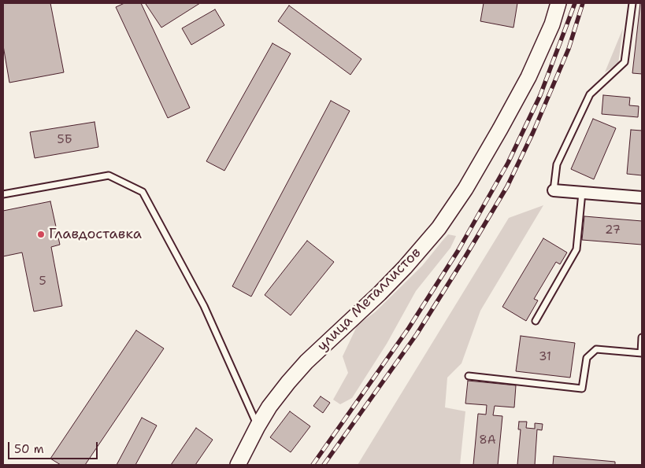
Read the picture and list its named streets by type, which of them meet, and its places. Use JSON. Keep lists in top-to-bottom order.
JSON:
{
  "streets": {
    "main road": ["улица Металлистов"]
  },
  "places": ["Главдоставка"],
  "house_numbers": [
    "5Б",
    "27",
    "5",
    "31",
    "8А"
  ],
  "scale_bar": "50 m"
}
